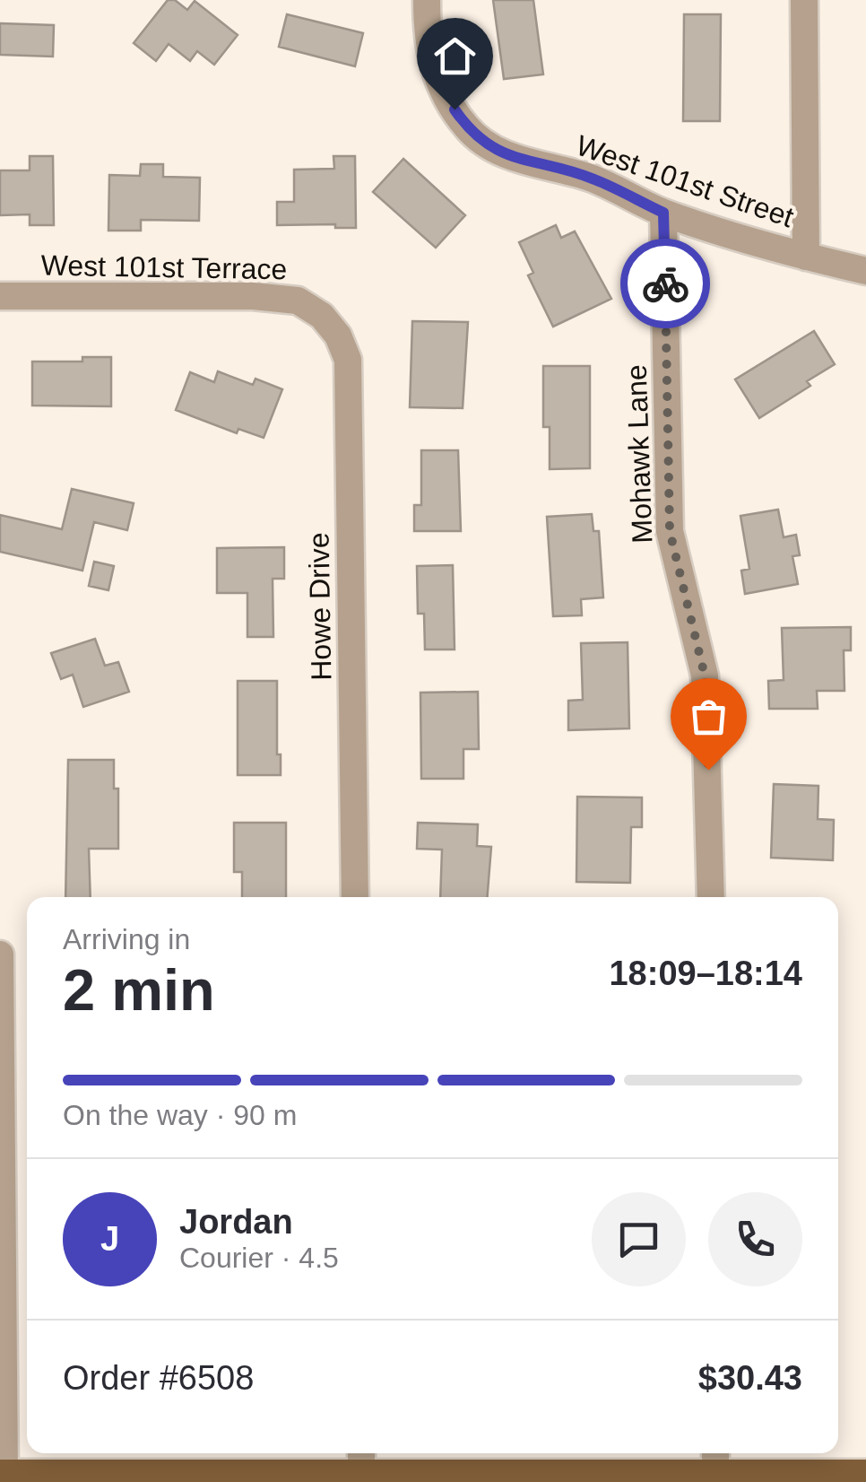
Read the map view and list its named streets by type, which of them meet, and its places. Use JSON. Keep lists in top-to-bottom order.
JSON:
{
  "streets": {
    "street": [
      "West 101st Street",
      "West 101st Terrace",
      "Mohawk Lane",
      "Howe Drive"
    ]
  },
  "crossings": [
    ["West 101st Street", "Mohawk Lane"],
    ["West 101st Terrace", "Howe Drive"]
  ],
  "page": {
    "heading": ["2 min", "Arriving in", "18:09–18:14"],
    "panel": [
      "Jordan",
      "Courier · 4.5",
      "Order #6508",
      "$30.43"
    ],
    "bar": "On the way · 90 m",
    "round": "J"
  }
}
